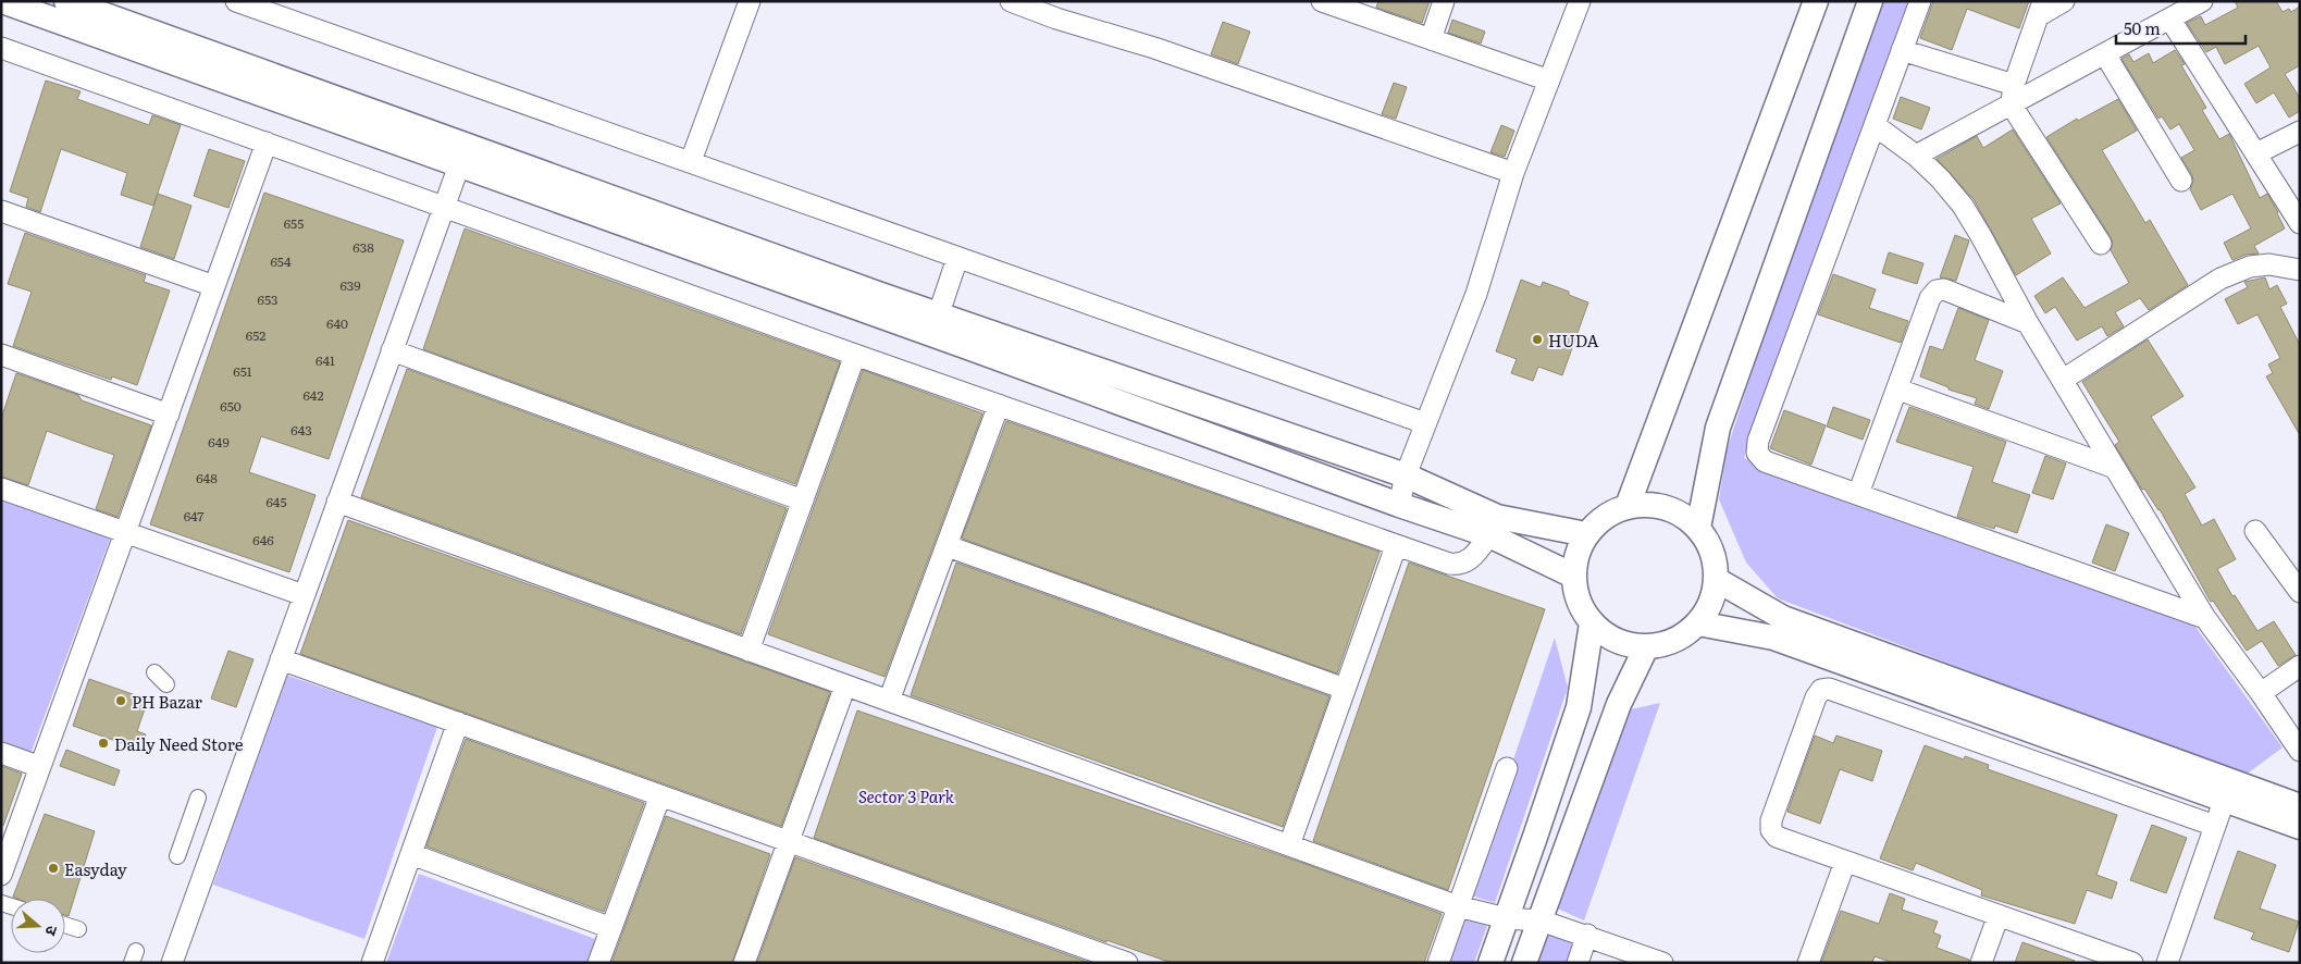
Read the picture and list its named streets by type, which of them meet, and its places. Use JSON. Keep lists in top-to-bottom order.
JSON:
{
  "parks": ["Sector 3 Park"],
  "places": [
    "HUDA",
    "PH Bazar",
    "Daily Need Store",
    "Easyday"
  ],
  "house_numbers": [
    "655",
    "638",
    "654",
    "639",
    "653",
    "640",
    "652",
    "641",
    "651",
    "642",
    "650",
    "643",
    "649",
    "648",
    "645",
    "647",
    "646"
  ],
  "scale_bar": "50 m",
  "north": "right"
}
